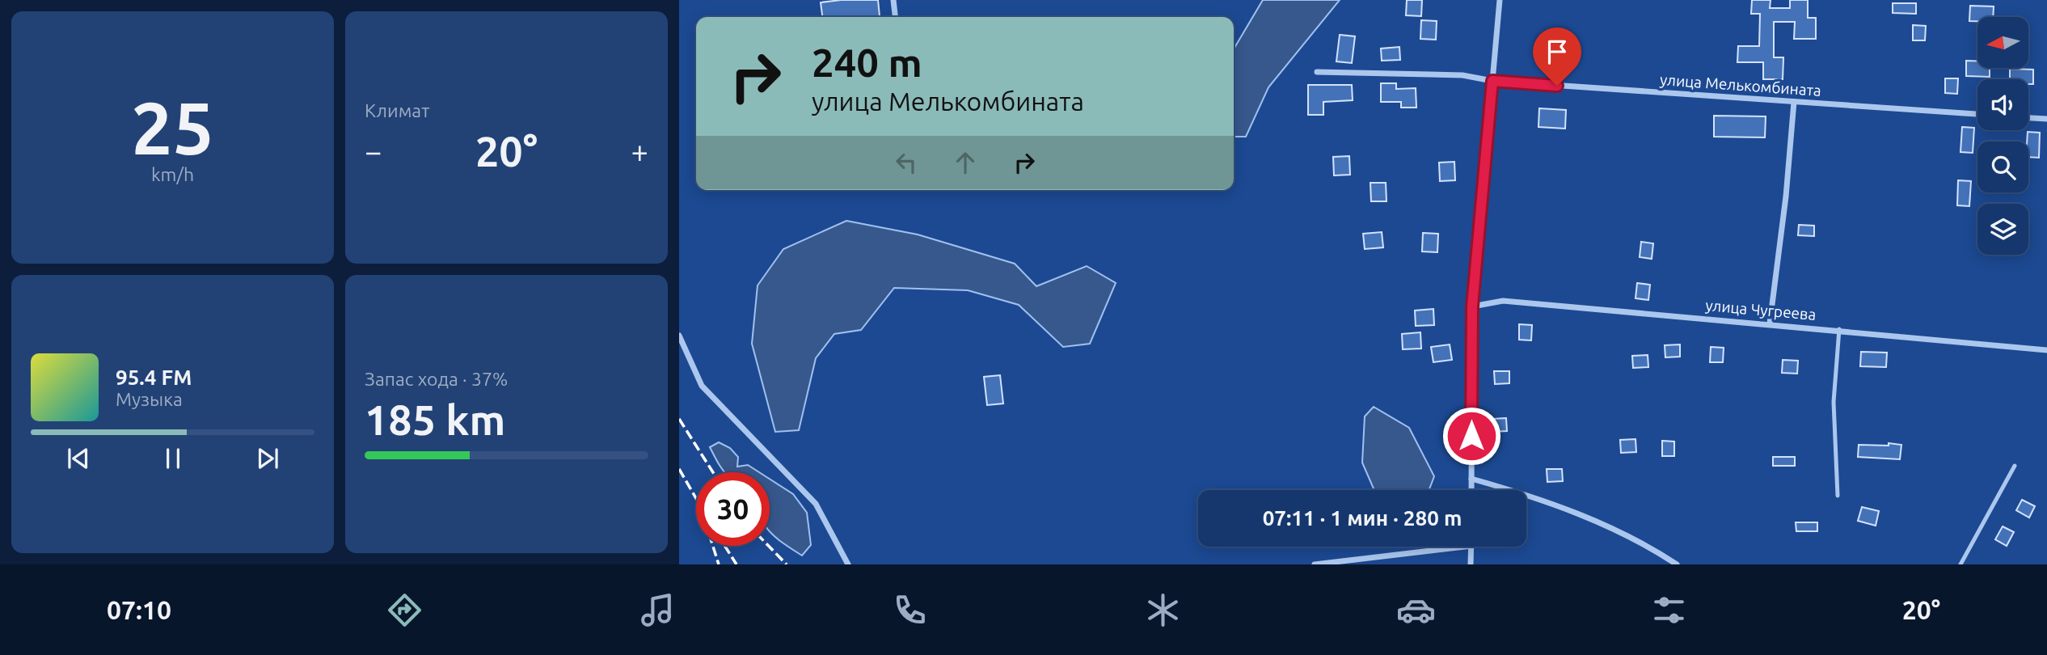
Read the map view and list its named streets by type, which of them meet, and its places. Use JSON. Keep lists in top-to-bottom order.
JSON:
{
  "streets": {
    "street": ["улица Мелькомбината", "улица Чугреева"]
  },
  "north": "left",
  "page": {
    "tile": [
      ["25", "km/h"],
      "Климат",
      ["Запас хода · 37%", "185 km"]
    ],
    "turn": ["240 m", "улица Мелькомбината"],
    "heat": ["−", "20°", "+"],
    "song": ["95.4 FM", "Музыка"],
    "limit": "30",
    "trip": "07:11 · 1 мин · 280 m",
    "tabs": ["07:10", "20°"]
  }
}
